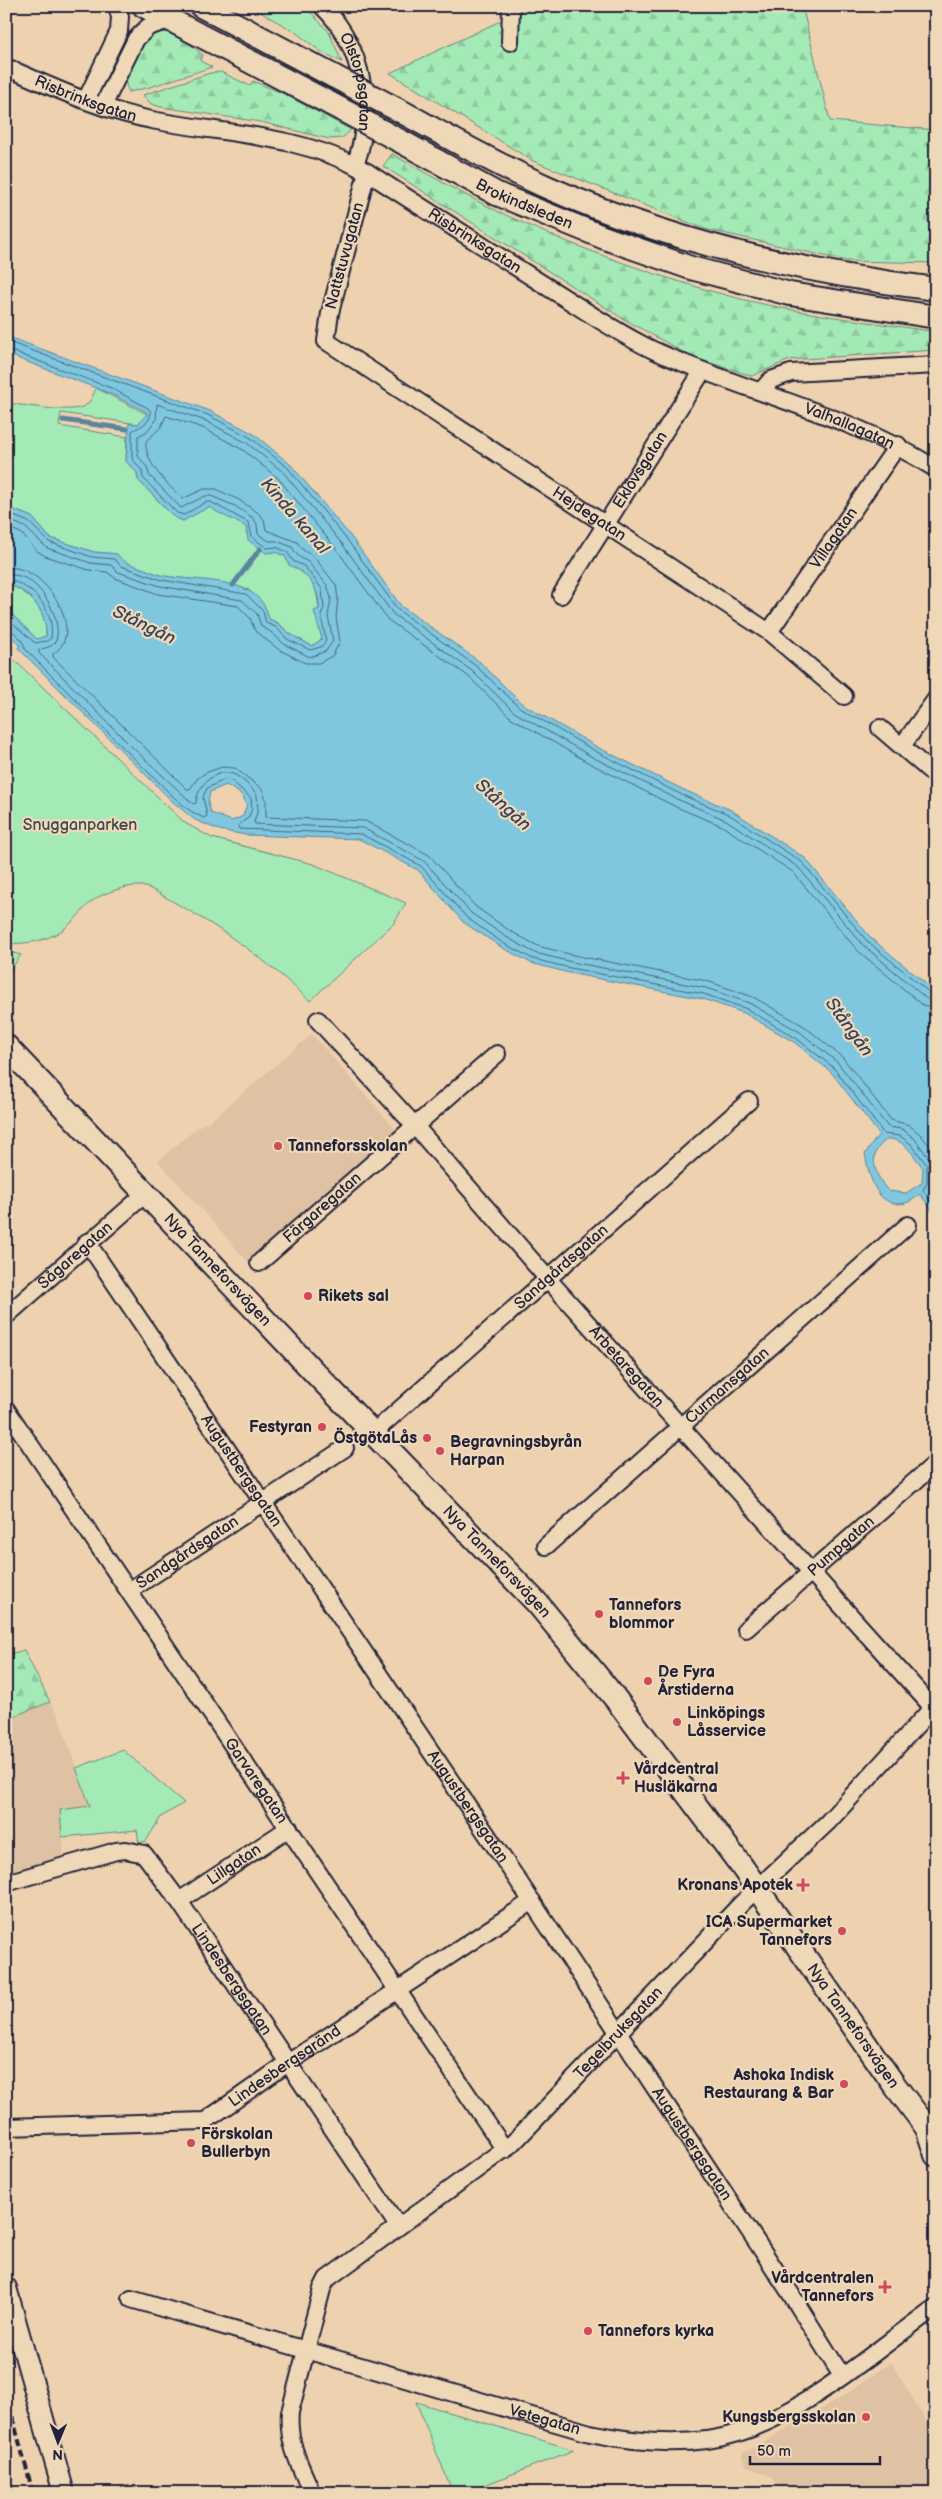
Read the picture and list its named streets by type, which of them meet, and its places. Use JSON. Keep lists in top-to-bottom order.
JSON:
{
  "streets": {
    "main road": ["Brokindsleden", "Nya Tanneforsvägen"],
    "street": [
      "Olstorpsgatan",
      "Risbrinksgatan",
      "Nattstuvugatan",
      "Valhallagatan",
      "Eklövsgatan",
      "Hejdegatan",
      "Villagatan",
      "Färgaregatan",
      "Sågaregatan",
      "Sandgårdsgatan",
      "Arbetaregatan",
      "Curmansgatan",
      "Augustbergsgatan",
      "Pumpgatan",
      "Garvaregatan",
      "Lillgatan",
      "Lindesbergsgatan",
      "Tegelbruksgatan",
      "Lindesbergsgränd",
      "Vetegatan"
    ]
  },
  "crossings": [
    ["Olstorpsgatan", "Risbrinksgatan"],
    ["Olstorpsgatan", "Nattstuvugatan"],
    ["Risbrinksgatan", "Nattstuvugatan"],
    ["Risbrinksgatan", "Valhallagatan"],
    ["Risbrinksgatan", "Eklövsgatan"],
    ["Nattstuvugatan", "Hejdegatan"],
    ["Valhallagatan", "Villagatan"],
    ["Eklövsgatan", "Hejdegatan"],
    ["Hejdegatan", "Villagatan"],
    ["Färgaregatan", "Arbetaregatan"],
    ["Sågaregatan", "Nya Tanneforsvägen"],
    ["Sågaregatan", "Augustbergsgatan"],
    ["Sandgårdsgatan", "Nya Tanneforsvägen"],
    ["Sandgårdsgatan", "Arbetaregatan"],
    ["Sandgårdsgatan", "Augustbergsgatan"],
    ["Sandgårdsgatan", "Garvaregatan"],
    ["Nya Tanneforsvägen", "Tegelbruksgatan"],
    ["Arbetaregatan", "Curmansgatan"],
    ["Arbetaregatan", "Pumpgatan"],
    ["Arbetaregatan", "Tegelbruksgatan"],
    ["Augustbergsgatan", "Tegelbruksgatan"],
    ["Augustbergsgatan", "Lindesbergsgränd"],
    ["Augustbergsgatan", "Vetegatan"],
    ["Garvaregatan", "Lillgatan"],
    ["Garvaregatan", "Tegelbruksgatan"],
    ["Garvaregatan", "Lindesbergsgränd"],
    ["Lillgatan", "Lindesbergsgatan"],
    ["Lindesbergsgatan", "Tegelbruksgatan"],
    ["Lindesbergsgatan", "Lindesbergsgränd"],
    ["Tegelbruksgatan", "Vetegatan"]
  ],
  "water": ["Kinda kanal", "Stångån"],
  "parks": ["Snugganparken"],
  "places": {
    "other": [
      "Tanneforsskolan",
      "Rikets sal",
      "Festyran",
      "ÖstgötaLås",
      "Begravningsbyrån Harpan",
      "Tannefors blommor",
      "De Fyra Årstiderna",
      "Linköpings Låsservice",
      "ICA Supermarket Tannefors",
      "Ashoka Indisk Restaurang & Bar",
      "Förskolan Bullerbyn",
      "Tannefors kyrka",
      "Kungsbergsskolan"
    ],
    "health": ["Vårdcentral Husläkarna", "Kronans Apotek", "Vårdcentralen Tannefors"]
  },
  "scale_bar": "50 m",
  "north": "bottom"
}
